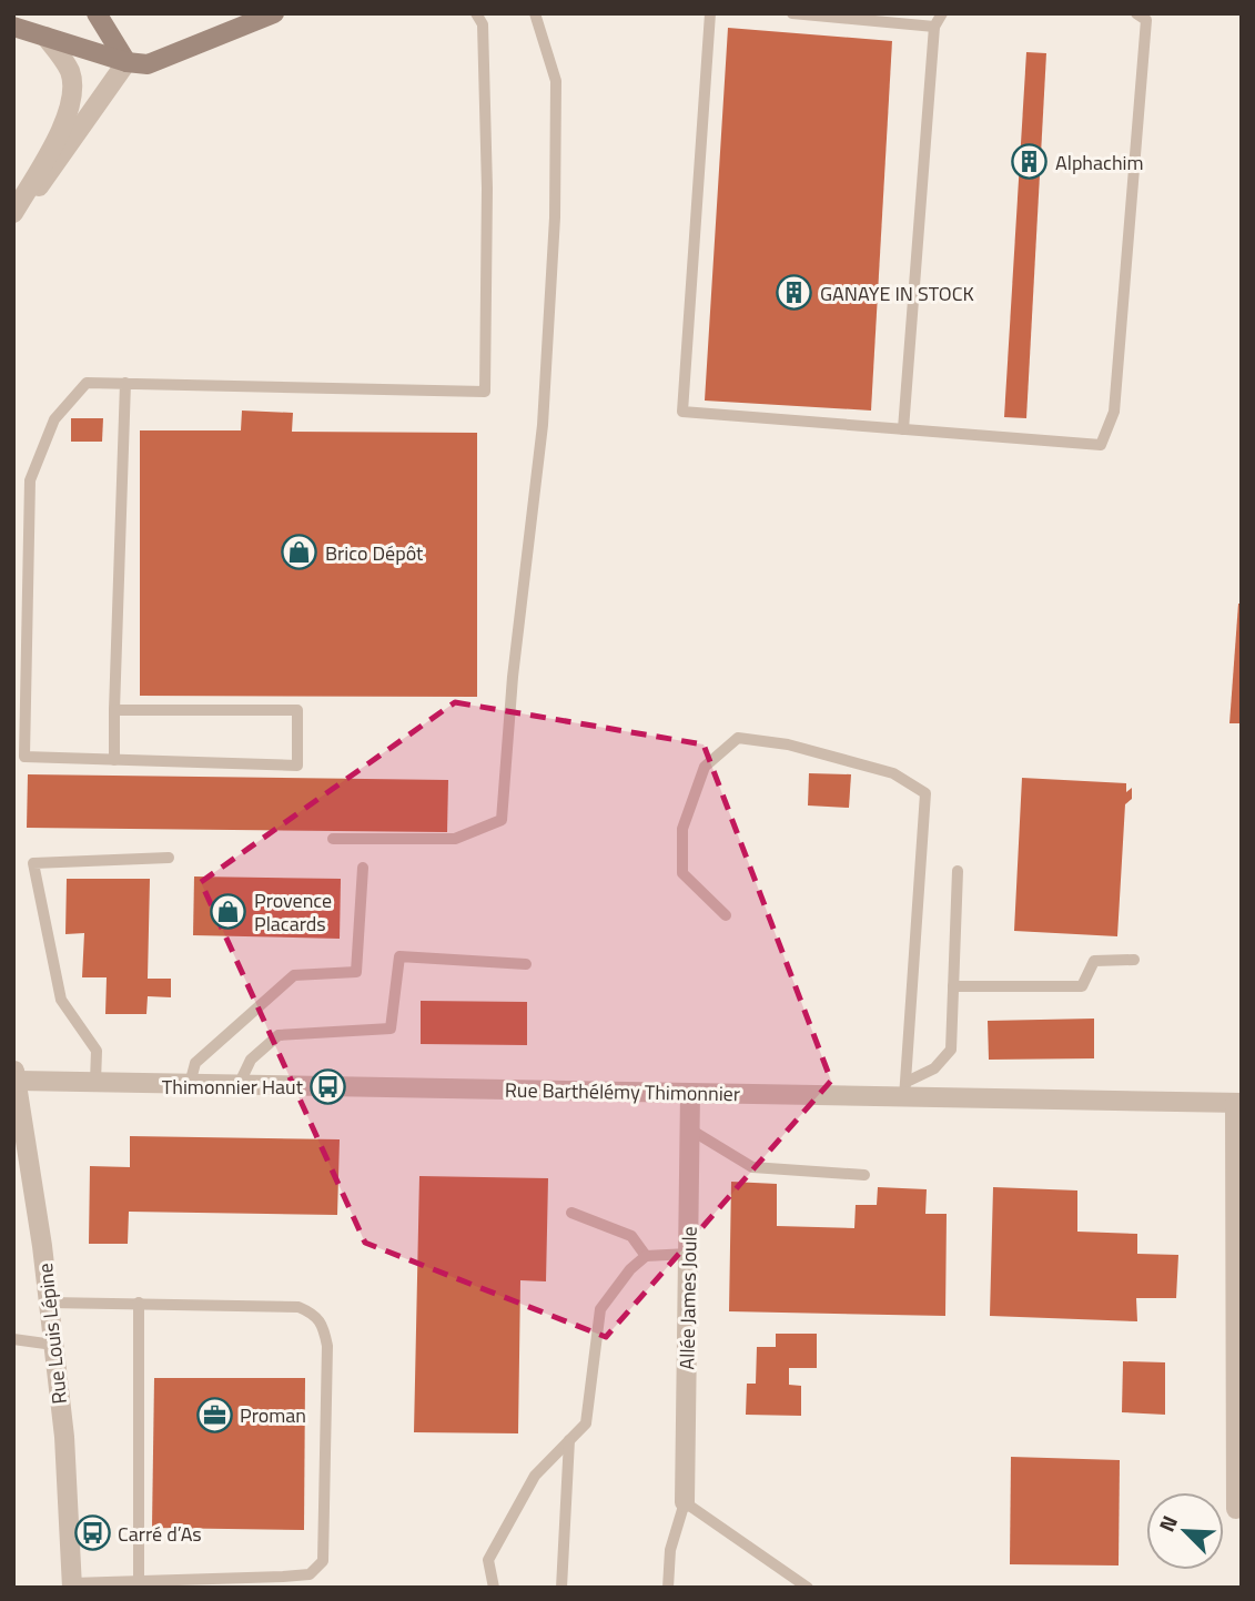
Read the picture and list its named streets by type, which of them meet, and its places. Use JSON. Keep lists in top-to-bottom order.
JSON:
{
  "streets": {
    "street": ["Rue Barthélémy Thimonnier", "Allée James Joule", "Rue Louis Lépine"]
  },
  "crossings": [
    ["Rue Barthélémy Thimonnier", "Allée James Joule"],
    ["Rue Barthélémy Thimonnier", "Rue Louis Lépine"]
  ],
  "places": {
    "building": ["Alphachim", "GANAYE IN STOCK"],
    "shop": ["Brico Dépôt", "Provence Placards"],
    "bus stop": ["Thimonnier Haut", "Carré d’As"],
    "office": ["Proman"]
  },
  "north": "top left"
}
